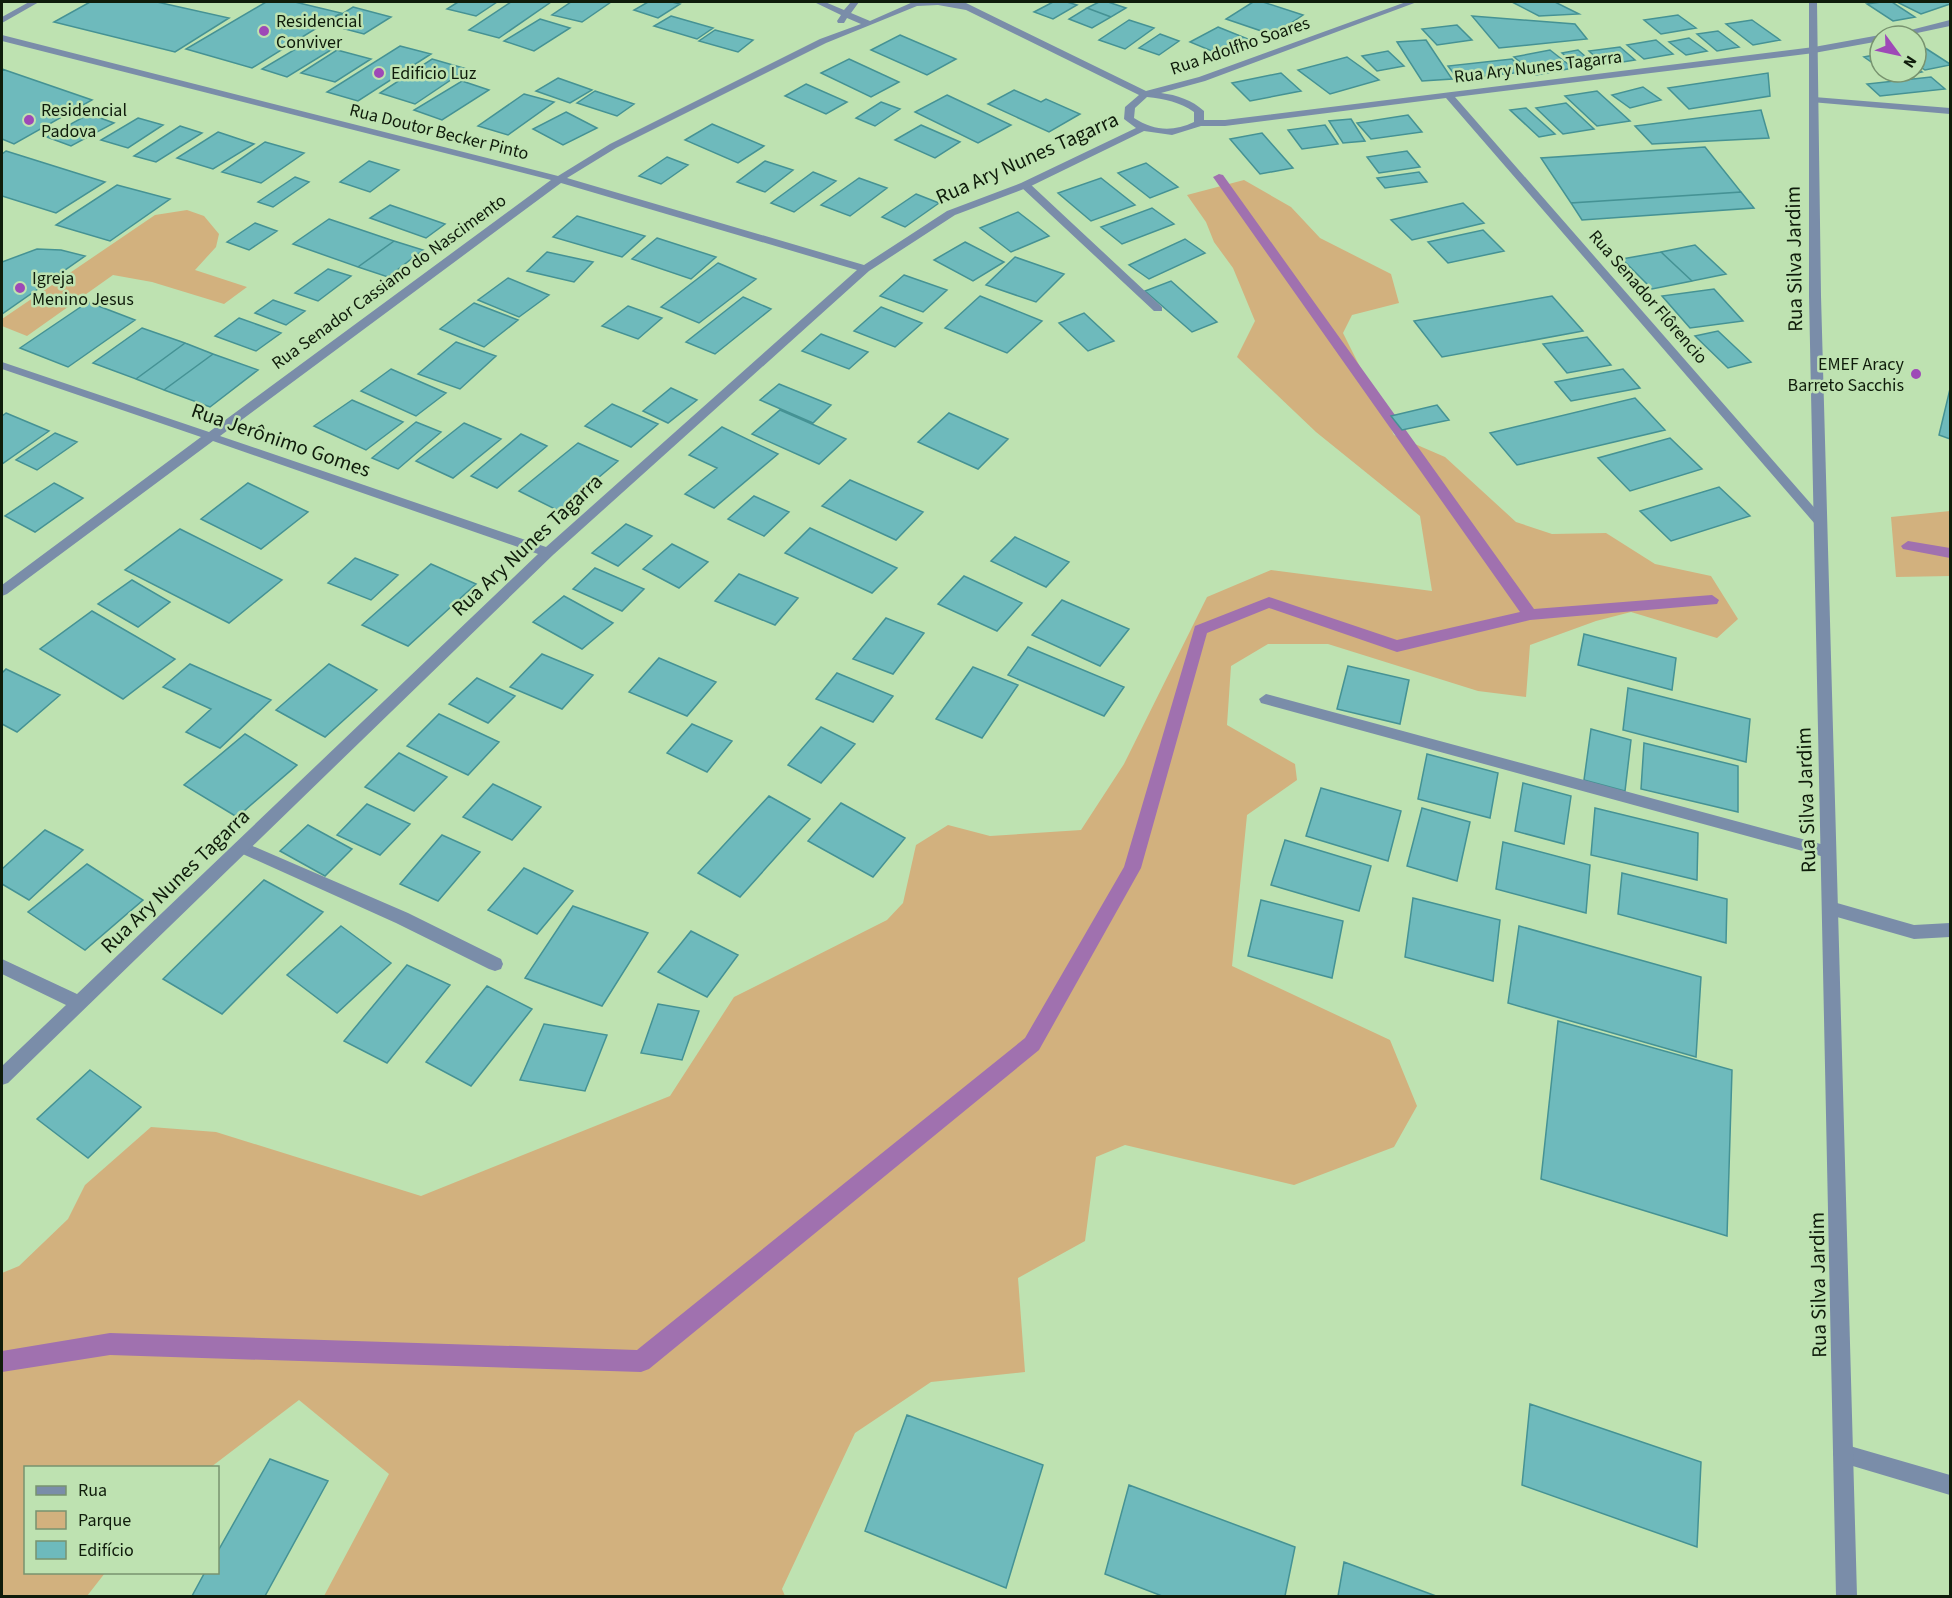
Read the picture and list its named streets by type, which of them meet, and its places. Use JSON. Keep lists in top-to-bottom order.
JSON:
{
  "streets": {
    "street": [
      "Rua Adolfho Soares",
      "Rua Ary Nunes Tagarra",
      "Rua Doutor Becker Pinto",
      "Rua Silva Jardim",
      "Rua Senador Cassiano do Nascimento",
      "Rua Senador Flôrencio",
      "Rua Jerônimo Gomes"
    ]
  },
  "crossings": [
    ["Rua Ary Nunes Tagarra", "Rua Doutor Becker Pinto"],
    ["Rua Ary Nunes Tagarra", "Rua Silva Jardim"],
    ["Rua Ary Nunes Tagarra", "Rua Senador Flôrencio"],
    ["Rua Ary Nunes Tagarra", "Rua Jerônimo Gomes"],
    ["Rua Doutor Becker Pinto", "Rua Senador Cassiano do Nascimento"],
    ["Rua Silva Jardim", "Rua Senador Flôrencio"],
    ["Rua Senador Cassiano do Nascimento", "Rua Jerônimo Gomes"]
  ],
  "places": [
    "Residencial Conviver",
    "Edificio Luz",
    "Residencial Padova",
    "Igreja Menino Jesus",
    "EMEF Aracy Barreto Sacchis"
  ],
  "legend": ["Rua", "Parque", "Edifício"],
  "north": "bottom right"
}
